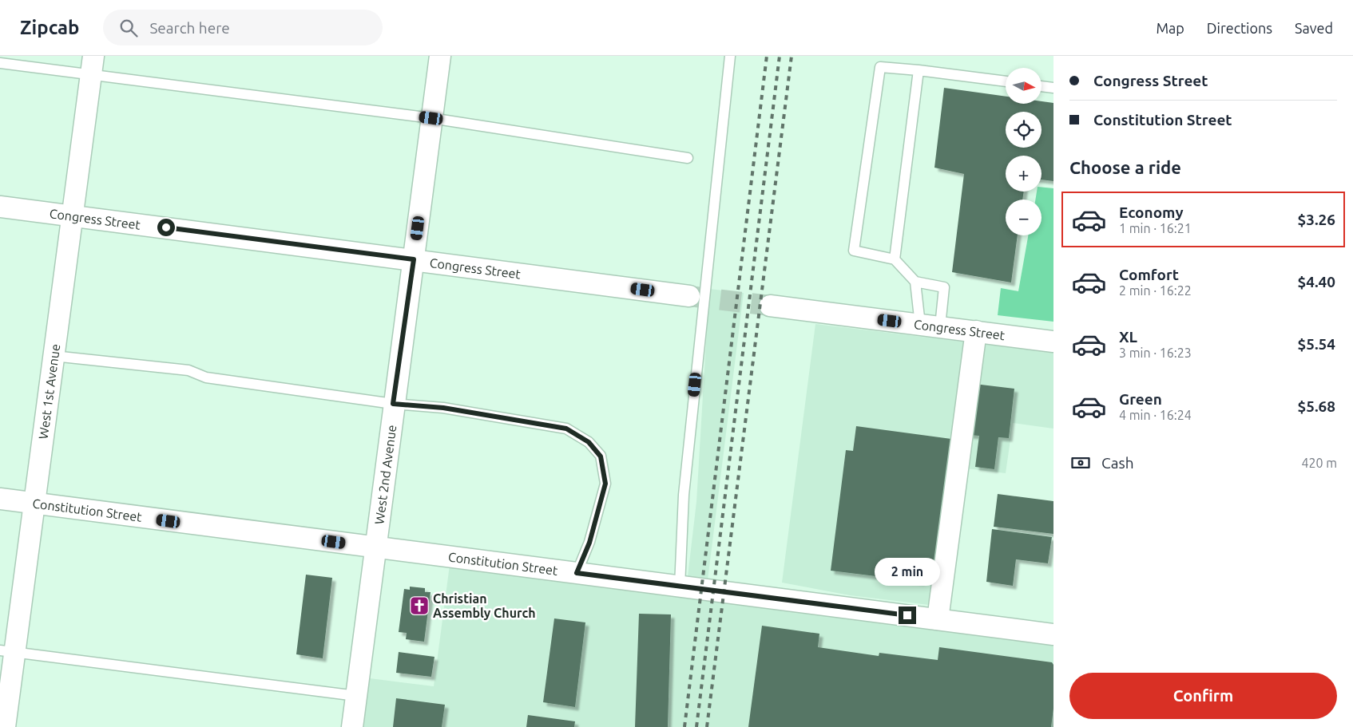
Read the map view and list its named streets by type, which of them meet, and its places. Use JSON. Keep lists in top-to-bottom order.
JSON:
{
  "streets": {
    "street": [
      "Congress Street",
      "West 1st Avenue",
      "West 2nd Avenue",
      "Constitution Street"
    ]
  },
  "crossings": [
    ["Congress Street", "West 1st Avenue"],
    ["Congress Street", "West 2nd Avenue"],
    ["West 1st Avenue", "Constitution Street"],
    ["West 2nd Avenue", "Constitution Street"]
  ],
  "places": {
    "church": ["Christian Assembly Church"]
  },
  "north": "right",
  "page": {
    "header": "Zipcab",
    "search": "Search here",
    "nav": ["Map", "Directions", "Saved"],
    "banner": ["Congress Street", "Constitution Street"],
    "map_buttons": ["+", "−"],
    "heading": "Choose a ride",
    "list": [
      {
        "name": "Economy",
        "note": "1 min · 16:21",
        "value": "$3.26"
      },
      {
        "name": "Comfort",
        "note": "2 min · 16:22",
        "value": "$4.40"
      },
      {
        "name": "XL",
        "note": "3 min · 16:23",
        "value": "$5.54"
      },
      {
        "name": "Green",
        "note": "4 min · 16:24",
        "value": "$5.68"
      }
    ],
    "pay": ["Cash", "420 m"],
    "bubble": "2 min",
    "buttons": "Confirm"
  }
}
